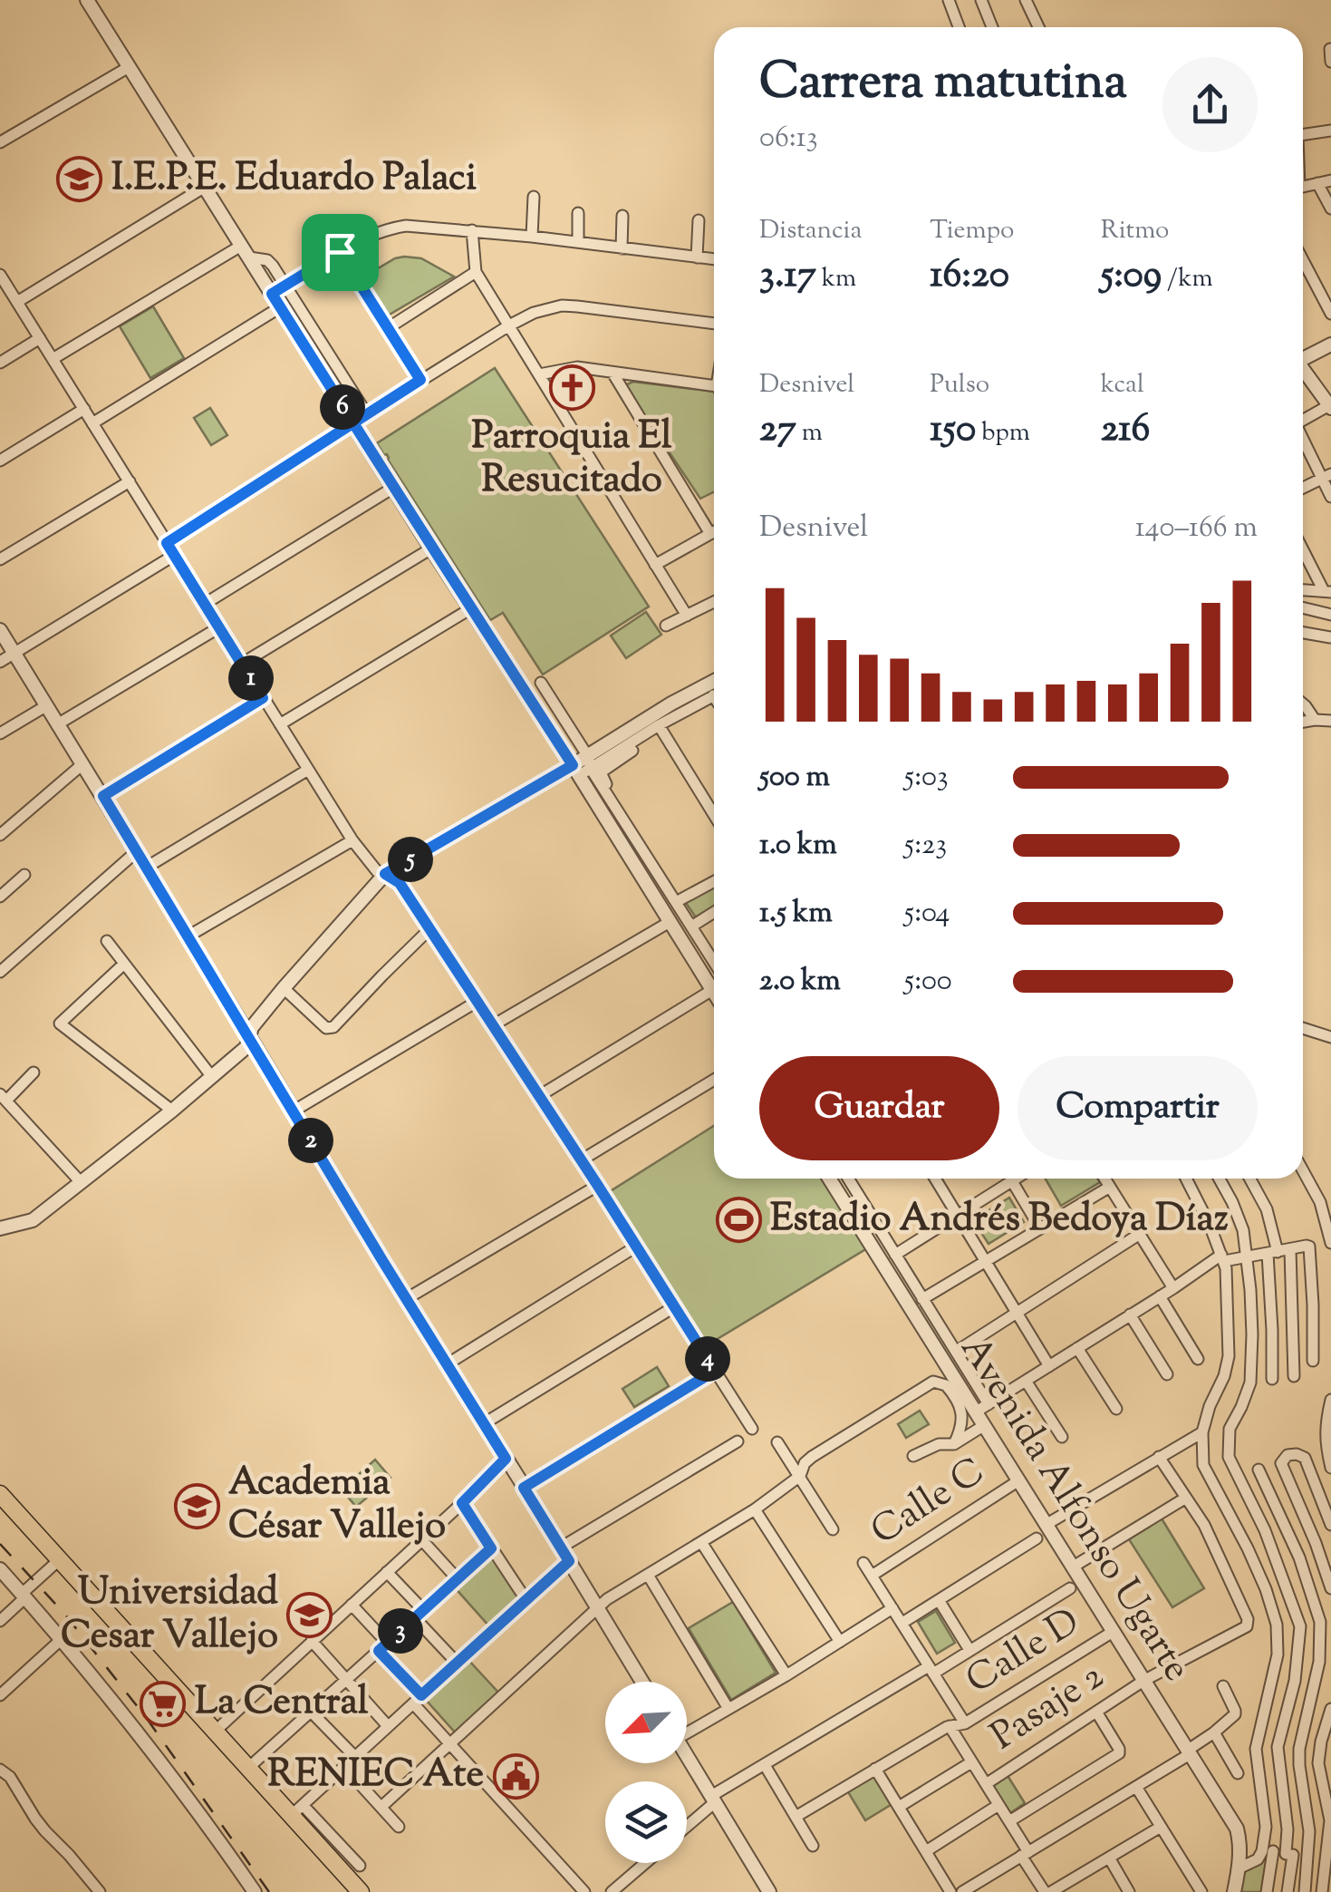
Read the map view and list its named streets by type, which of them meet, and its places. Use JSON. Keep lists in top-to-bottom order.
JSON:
{
  "streets": {
    "street": [
      "Calle C",
      "Avenida Alfonso Ugarte",
      "Calle D",
      "Pasaje 2"
    ]
  },
  "crossings": [
    ["Calle C", "Avenida Alfonso Ugarte"],
    ["Avenida Alfonso Ugarte", "Calle D"],
    ["Avenida Alfonso Ugarte", "Pasaje 2"]
  ],
  "places": {
    "school or university": ["I.E.P.E. Eduardo Palaci", "Academia César Vallejo", "Universidad Cesar Vallejo"],
    "church": ["Parroquia El Resucitado"],
    "sports": ["Estadio Andrés Bedoya Díaz"],
    "supermarket": ["La Central"],
    "public building": ["RENIEC Ate"]
  },
  "north": "bottom left",
  "page": {
    "heading": ["Carrera matutina", "06:13"],
    "stats": [
      ["Distancia", "3.17 km"],
      ["Tiempo", "16:20"],
      ["Ritmo", "5:09 /km"],
      ["Desnivel", "27 m"],
      ["Pulso", "150 bpm"],
      ["kcal", "216"]
    ],
    "pins": [
      "6",
      "1",
      "5",
      "2",
      "4",
      "3"
    ],
    "chart": ["Desnivel", "140–166 m"],
    "list": [
      {
        "name": "500 m",
        "note": "5:03"
      },
      {
        "name": "1.0 km",
        "note": "5:23"
      },
      {
        "name": "1.5 km",
        "note": "5:04"
      },
      {
        "name": "2.0 km",
        "note": "5:00"
      }
    ],
    "buttons": ["Guardar", "Compartir"]
  }
}
